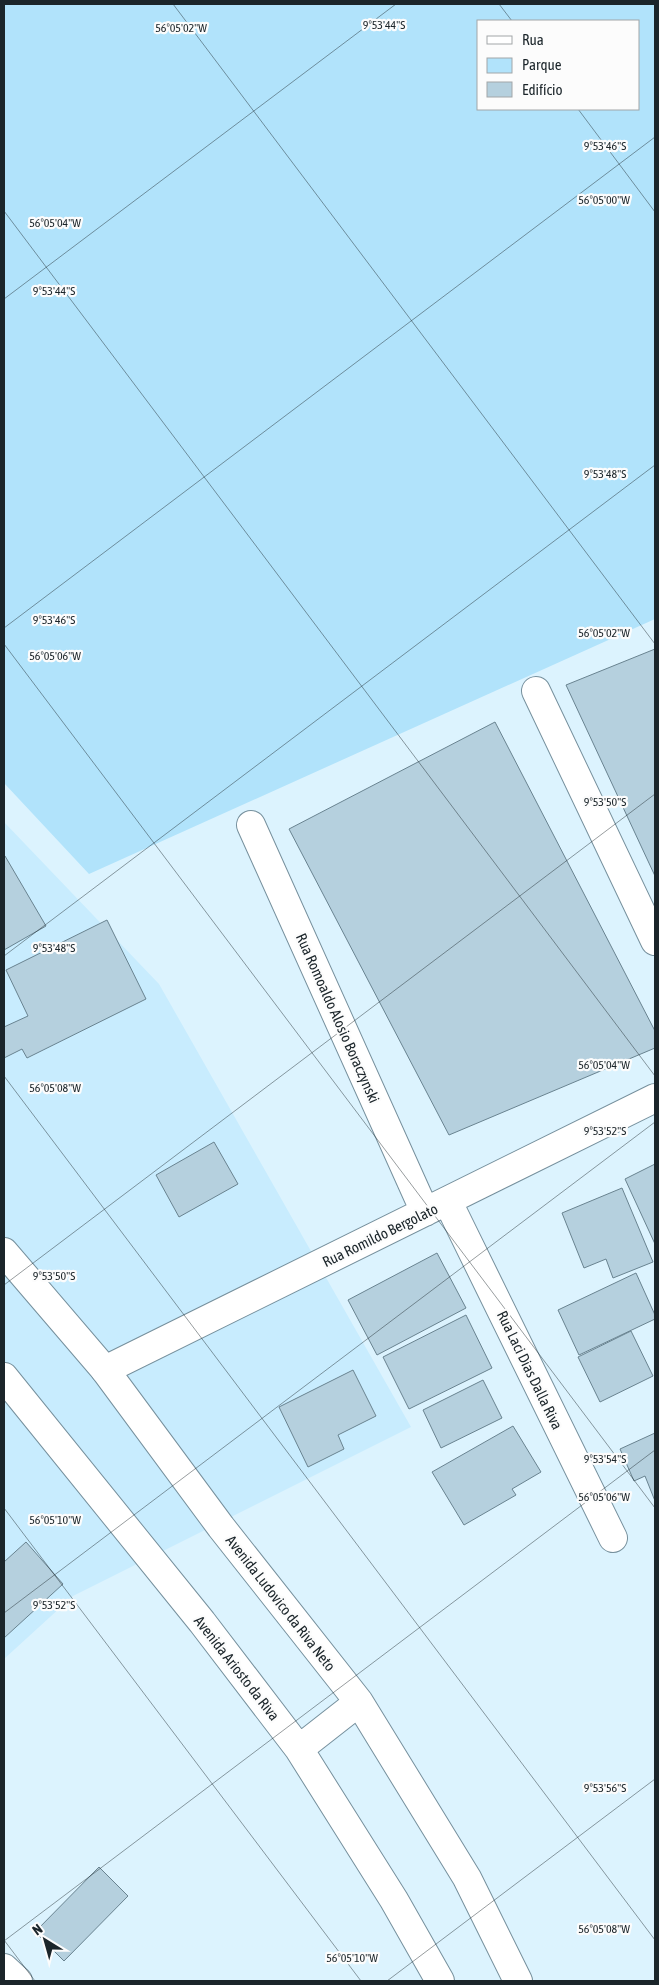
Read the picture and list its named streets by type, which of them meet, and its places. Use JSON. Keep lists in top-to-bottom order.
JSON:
{
  "streets": {
    "street": [
      "Rua Romoaldo Alosio Boraczynski",
      "Rua Romildo Bergolato",
      "Rua Laci Dias Dalla Riva",
      "Avenida Ludovico da Riva Neto",
      "Avenida Ariosto da Riva"
    ]
  },
  "crossings": [
    ["Rua Romoaldo Alosio Boraczynski", "Rua Romildo Bergolato"],
    ["Rua Romoaldo Alosio Boraczynski", "Rua Laci Dias Dalla Riva"],
    ["Rua Romildo Bergolato", "Rua Laci Dias Dalla Riva"],
    ["Rua Romildo Bergolato", "Avenida Ludovico da Riva Neto"]
  ],
  "legend": ["Rua", "Parque", "Edifício"],
  "north": "top left",
  "coordinates": [
    "9°53'44\"S",
    "56°05'02\"W",
    "9°53'46\"S",
    "56°05'00\"W",
    "56°05'04\"W",
    "9°53'48\"S",
    "56°05'06\"W",
    "9°53'50\"S",
    "56°05'08\"W",
    "9°53'52\"S",
    "9°53'54\"S",
    "56°05'10\"W",
    "9°53'56\"S"
  ]
}
